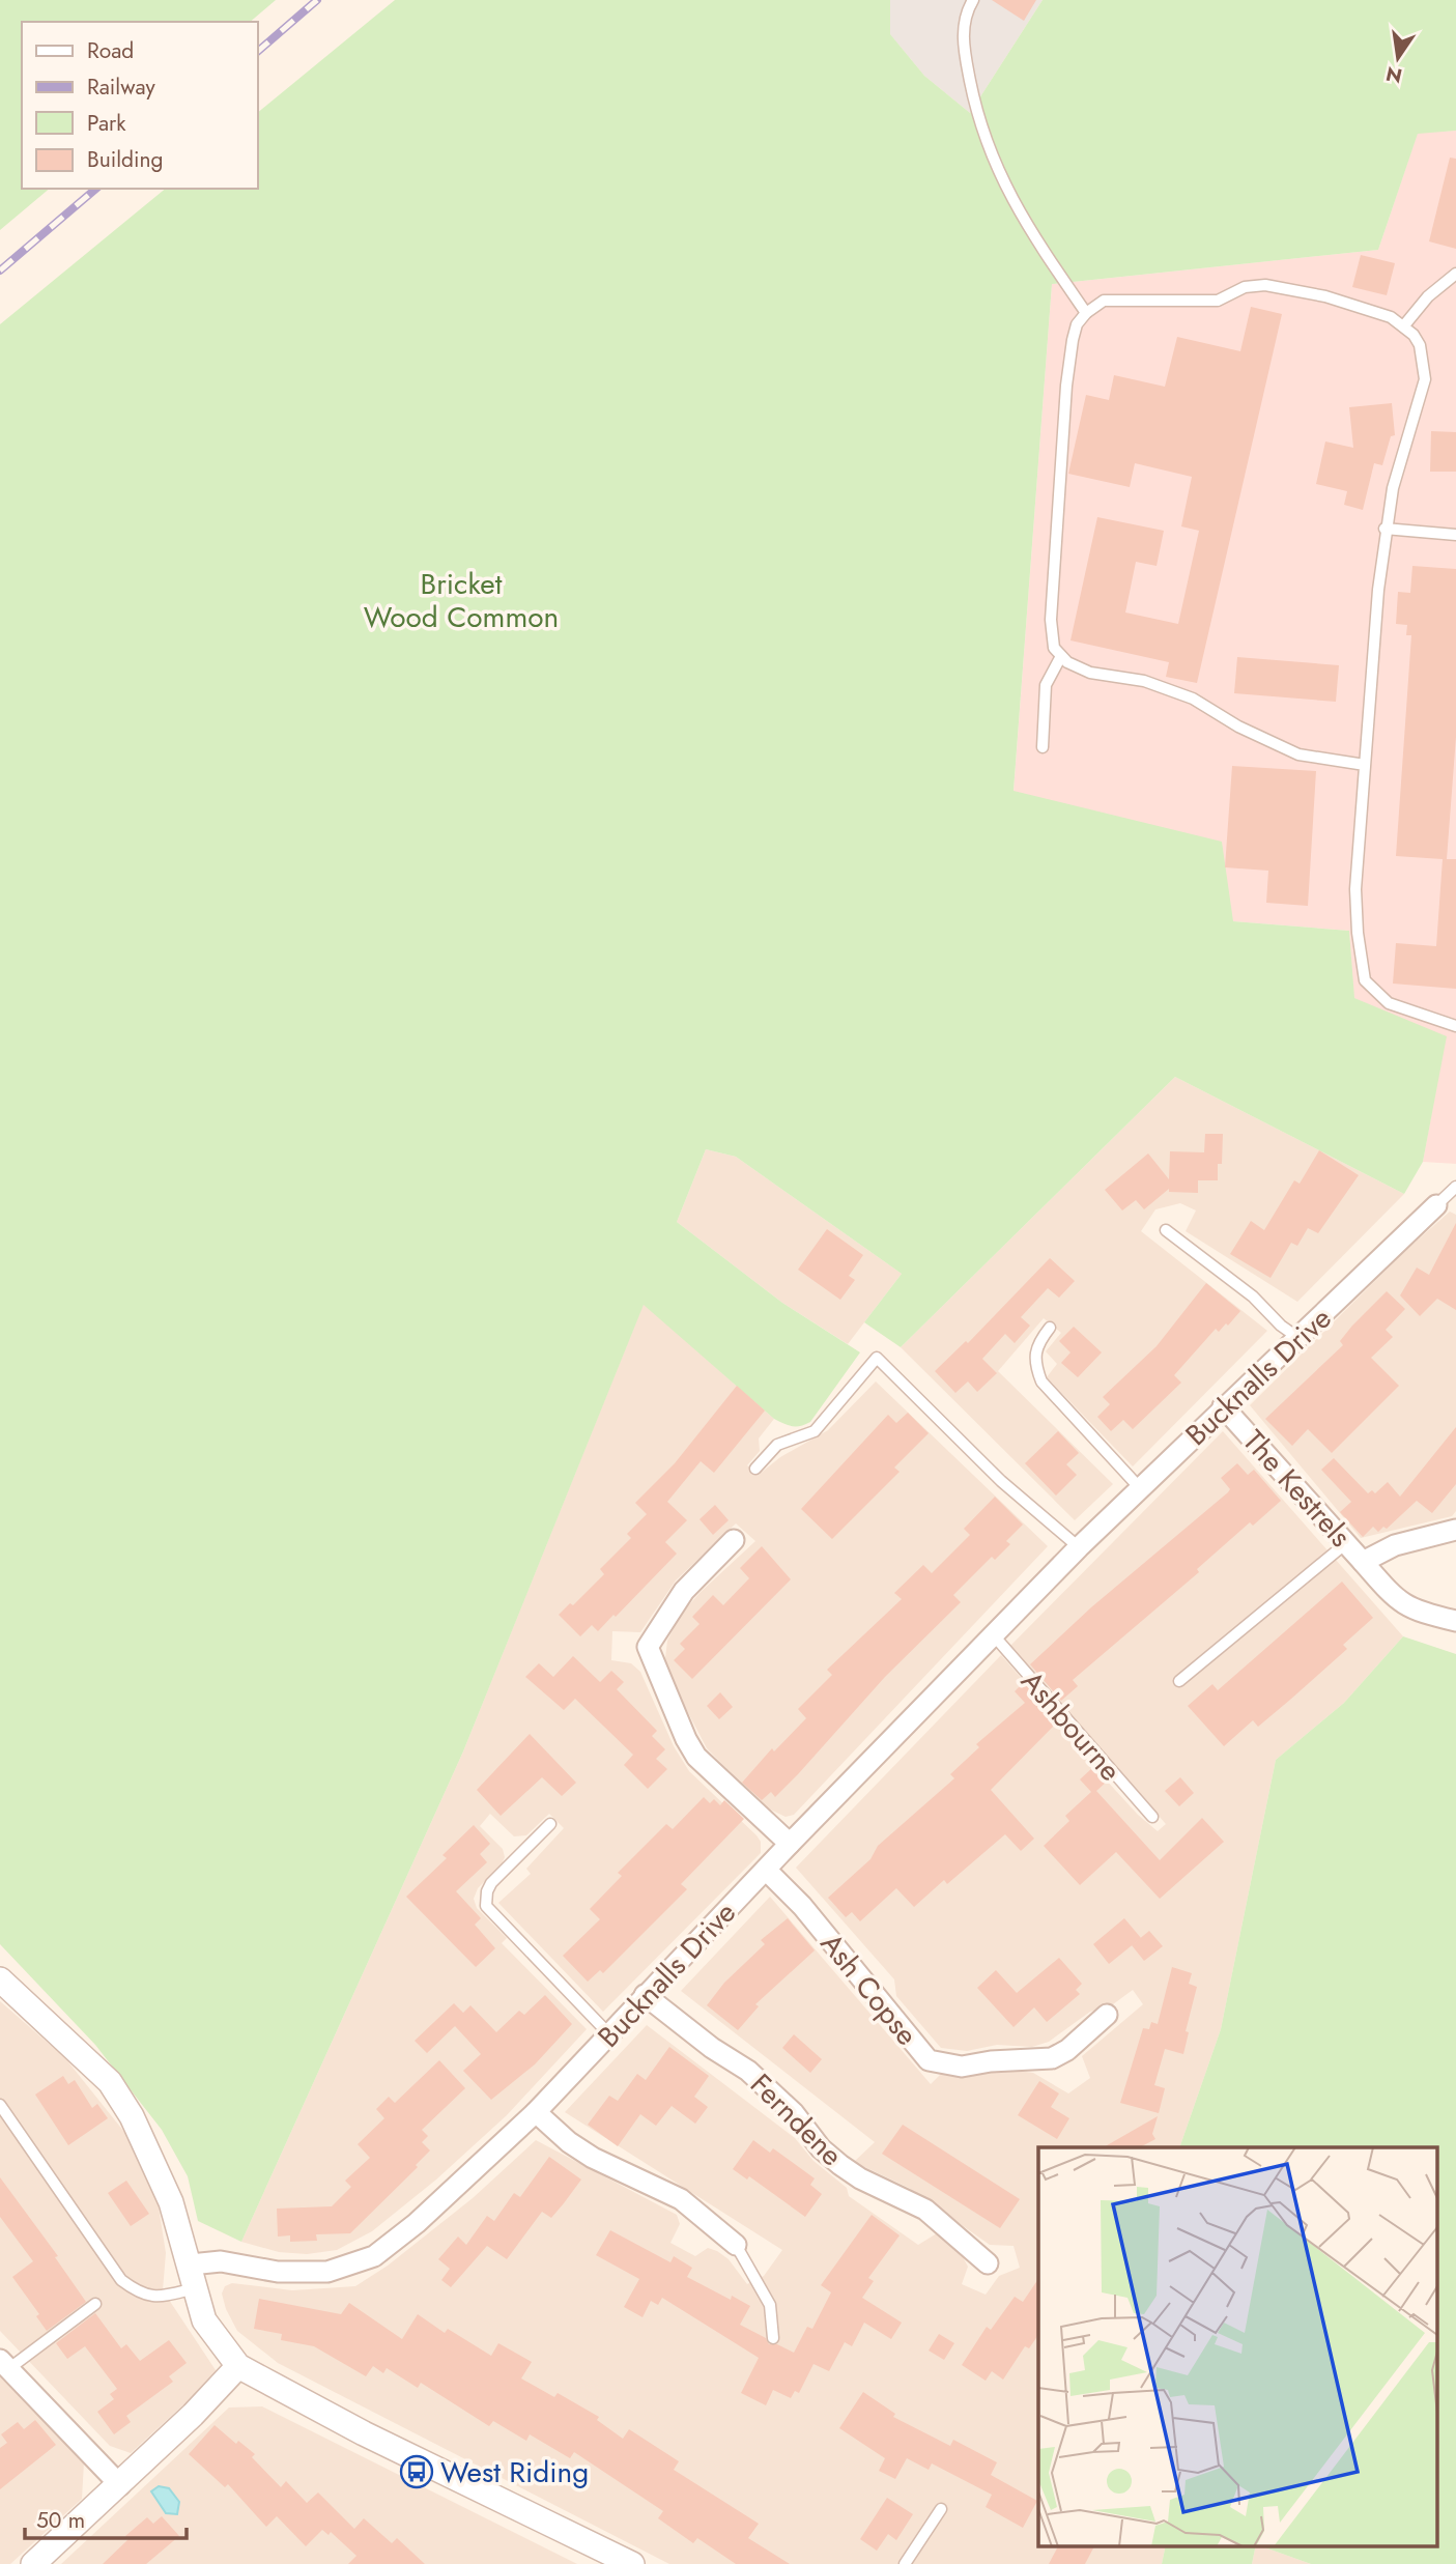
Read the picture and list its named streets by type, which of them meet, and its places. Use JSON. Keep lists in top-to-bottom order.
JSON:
{
  "streets": {
    "street": [
      "Bucknalls Drive",
      "The Kestrels",
      "Ash Copse",
      "Ferndene"
    ],
    "lane": ["Ashbourne"]
  },
  "crossings": [
    ["Bucknalls Drive", "The Kestrels"],
    ["Bucknalls Drive", "Ashbourne"],
    ["Bucknalls Drive", "Ash Copse"],
    ["Bucknalls Drive", "Ferndene"]
  ],
  "parks": ["Bricket Wood Common"],
  "places": {
    "bus stop": ["West Riding"]
  },
  "legend": [
    "Road",
    "Railway",
    "Park",
    "Building"
  ],
  "scale_bar": "50 m",
  "north": "bottom"
}
